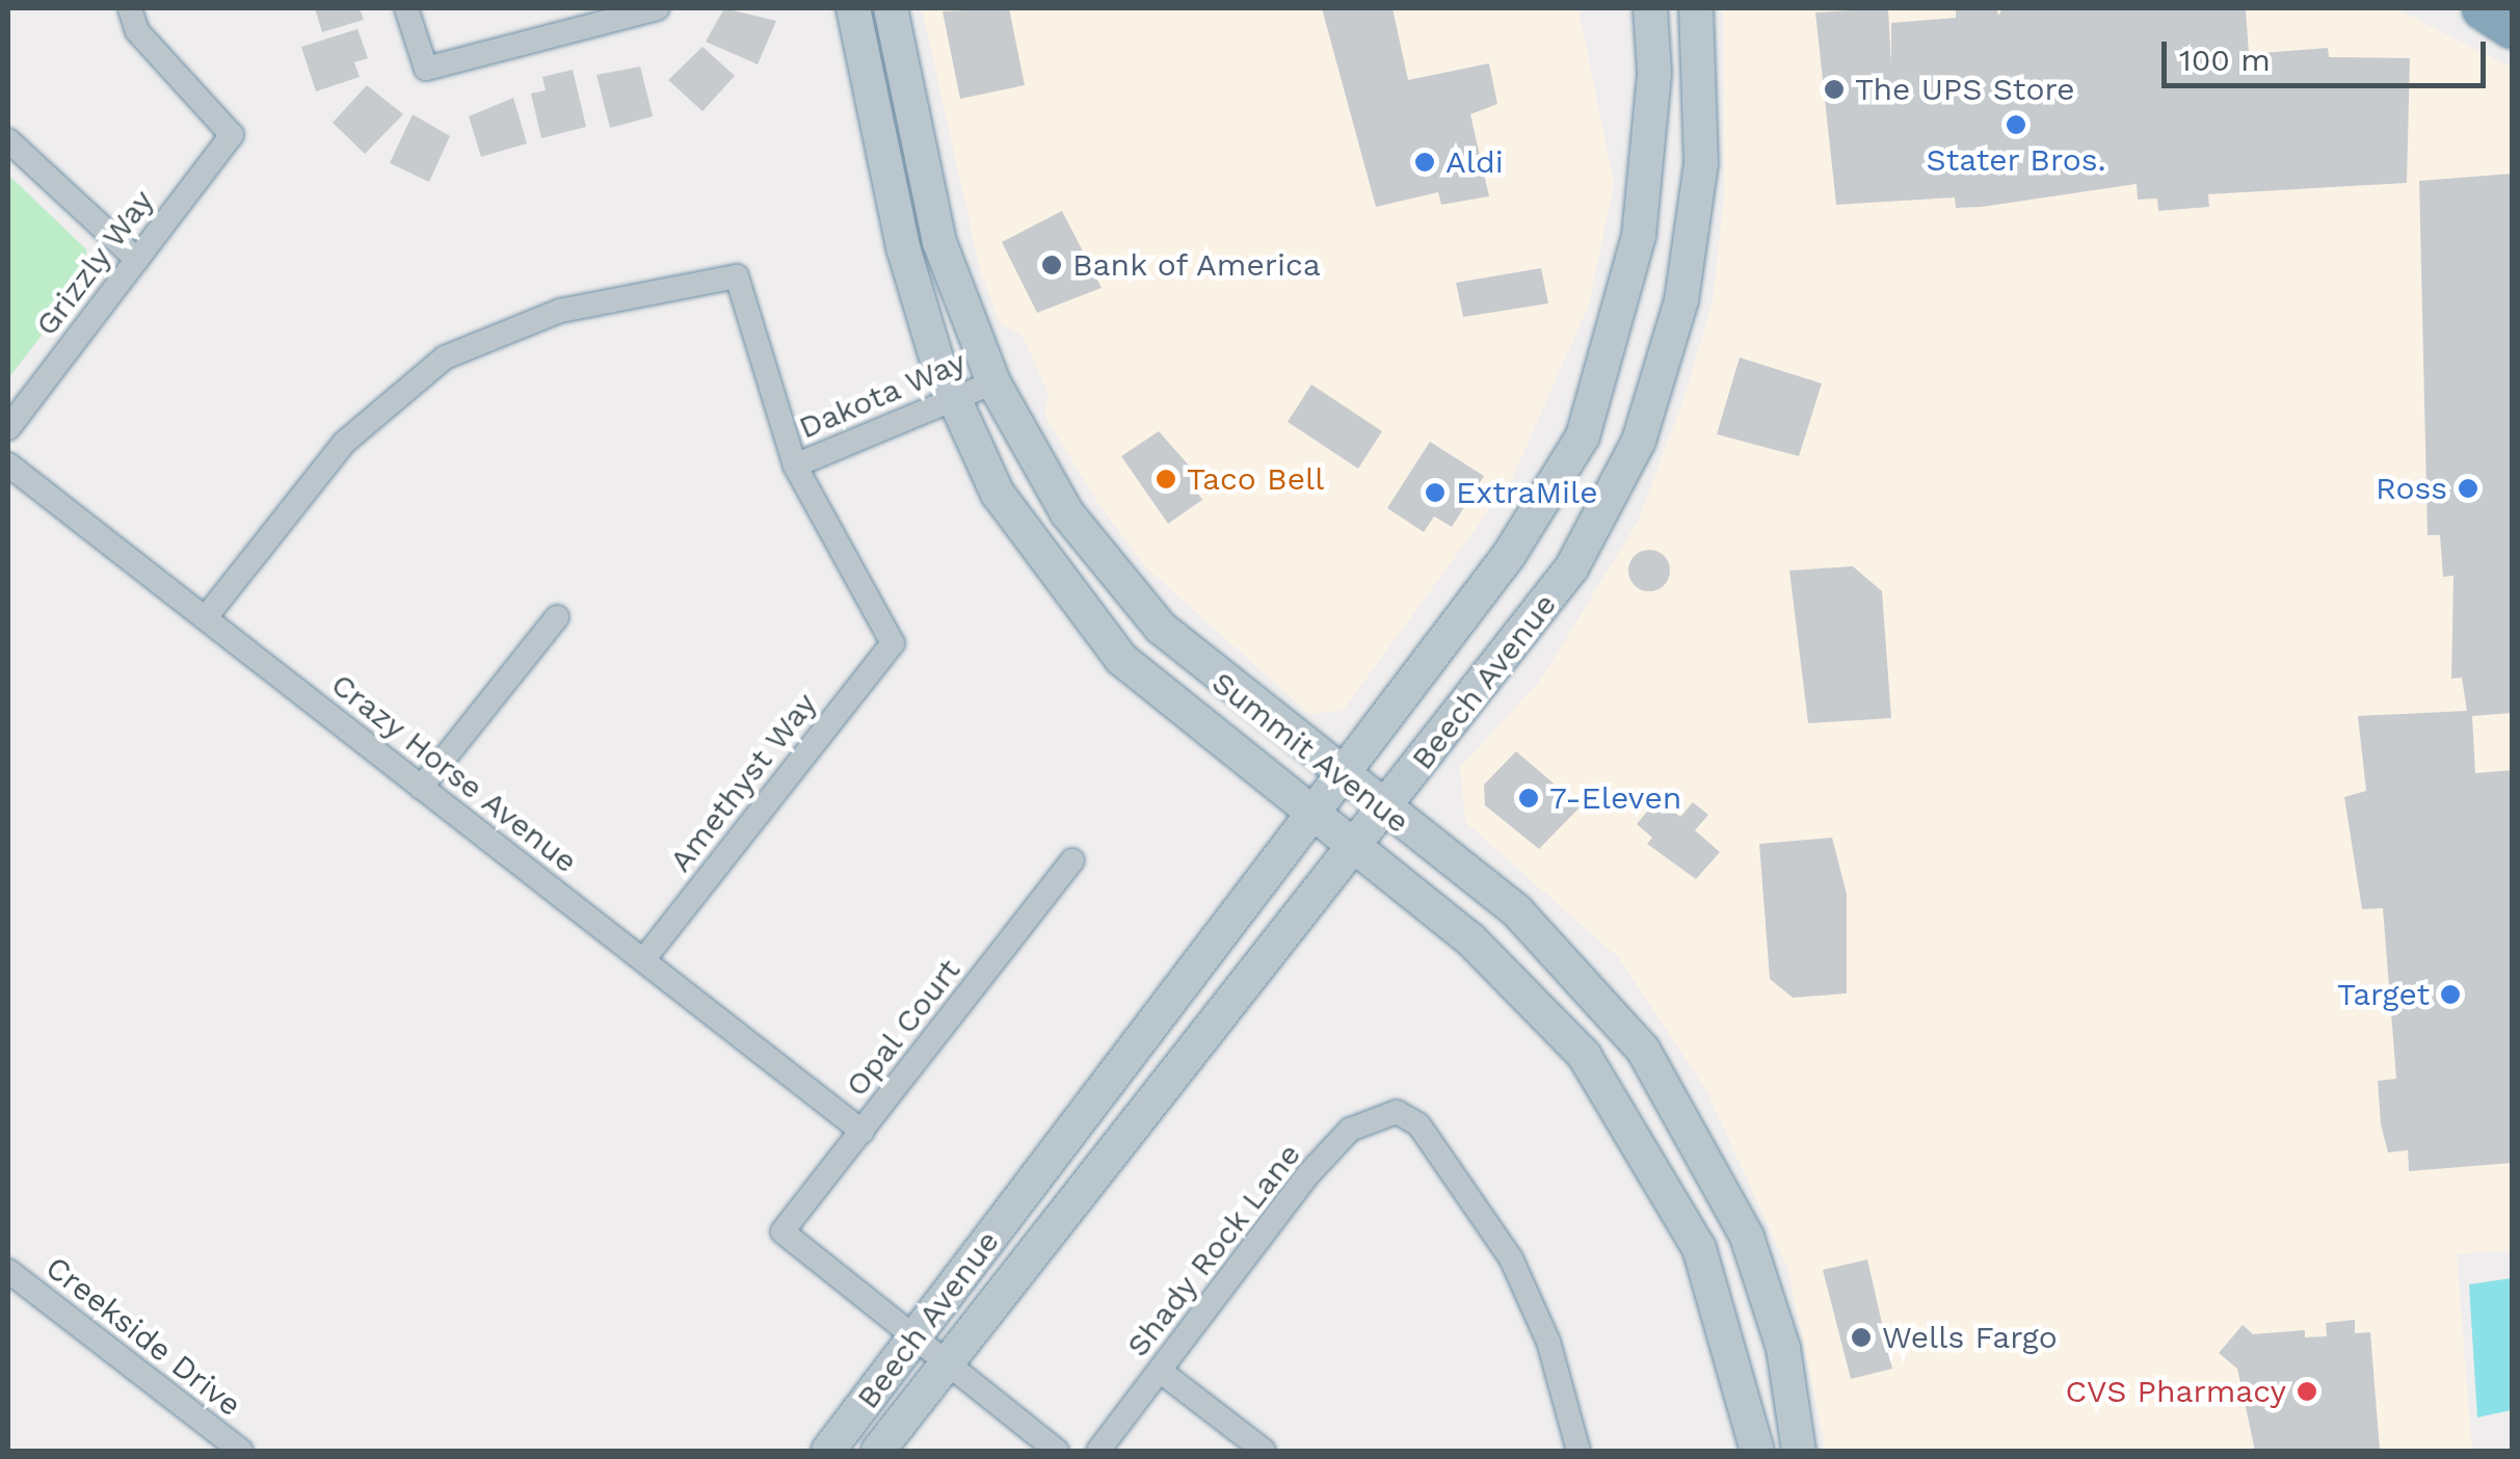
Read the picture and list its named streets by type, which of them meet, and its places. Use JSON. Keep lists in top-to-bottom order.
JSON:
{
  "streets": {
    "main road": ["Beech Avenue", "Summit Avenue"],
    "street": [
      "Grizzly Way",
      "Dakota Way",
      "Crazy Horse Avenue",
      "Amethyst Way",
      "Opal Court",
      "Shady Rock Lane",
      "Creekside Drive"
    ]
  },
  "crossings": [
    ["Dakota Way", "Summit Avenue"],
    ["Dakota Way", "Amethyst Way"],
    ["Beech Avenue", "Summit Avenue"],
    ["Beech Avenue", "Opal Court"],
    ["Crazy Horse Avenue", "Amethyst Way"],
    ["Crazy Horse Avenue", "Opal Court"]
  ],
  "places": [
    "The UPS Store",
    "Stater Bros.",
    "Aldi",
    "Bank of America",
    "Taco Bell",
    "Ross",
    "ExtraMile",
    "7-Eleven",
    "Target",
    "Wells Fargo",
    "CVS Pharmacy"
  ],
  "scale_bar": "100 m"
}
